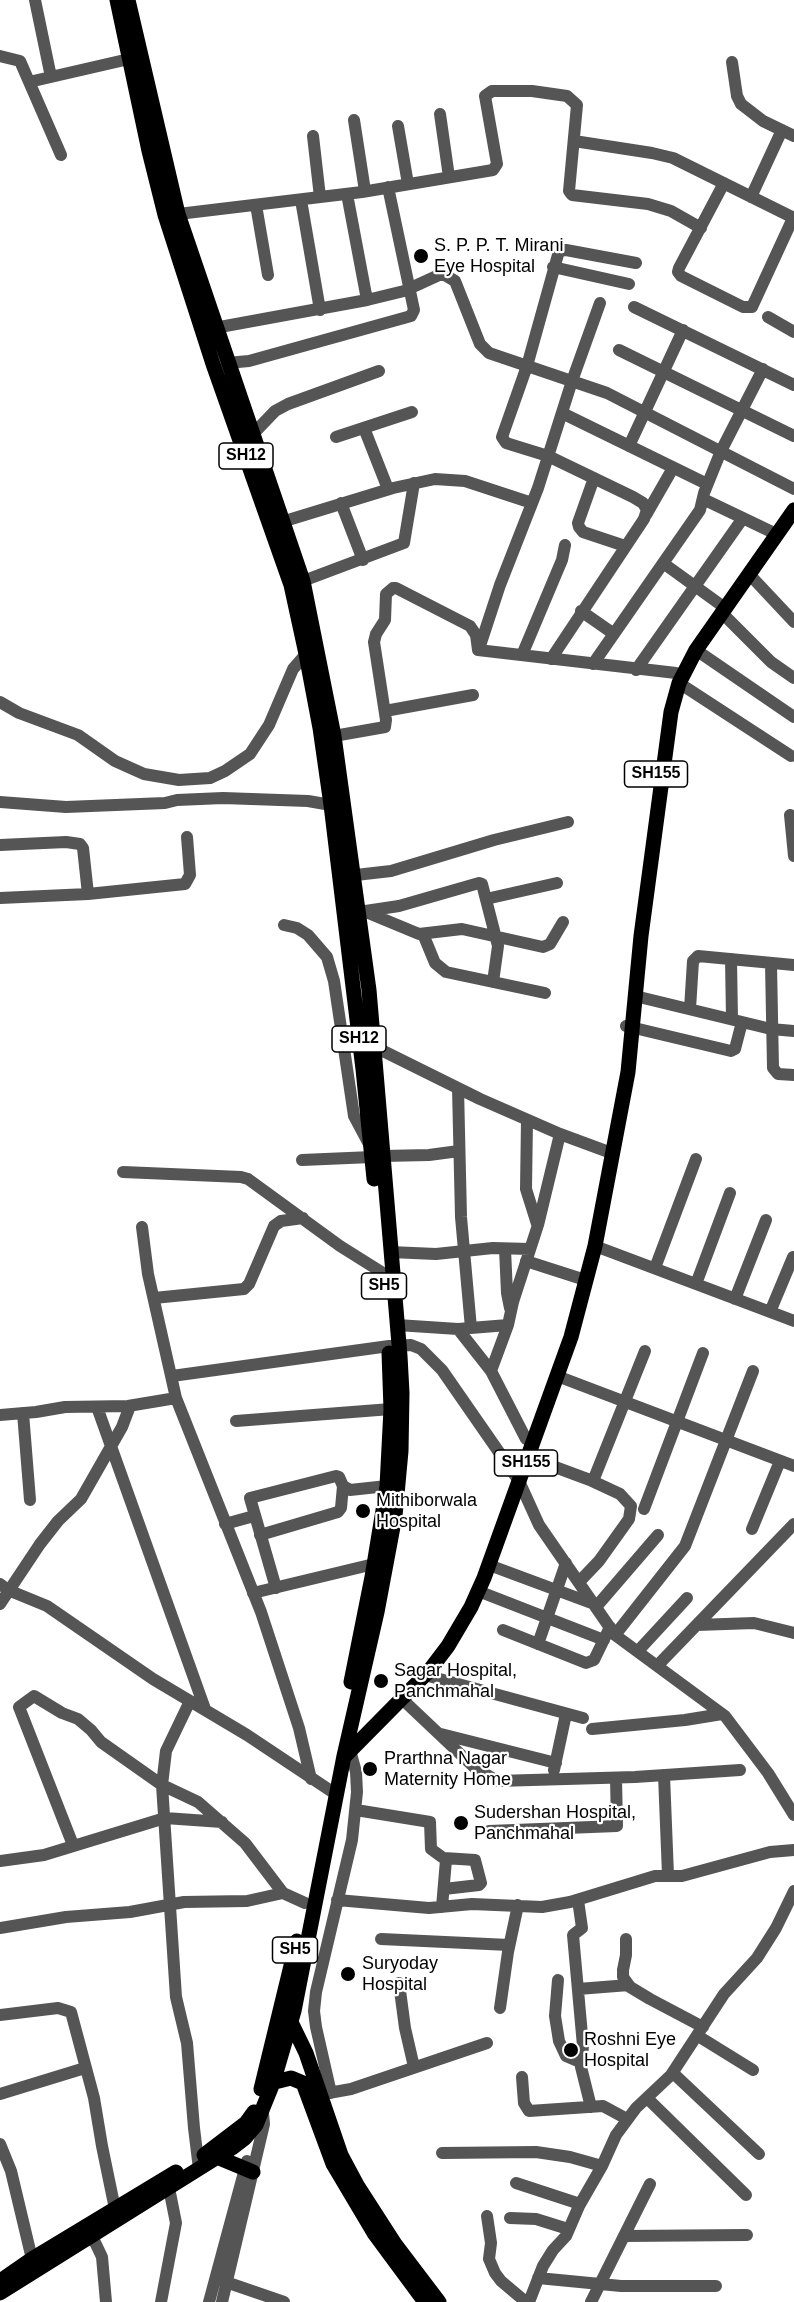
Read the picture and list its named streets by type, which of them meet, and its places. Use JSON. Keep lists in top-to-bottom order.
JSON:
{
  "streets": {
    "main road": ["SH12", "SH155", "SH5"]
  },
  "crossings": [
    ["SH12", "SH5"],
    ["SH155", "SH5"]
  ],
  "places": [
    "S. P. P. T. Mirani Eye Hospital",
    "Mithiborwala Hospital",
    "Sagar Hospital, Panchmahal",
    "Prarthna Nagar Maternity Home",
    "Sudershan Hospital, Panchmahal",
    "Suryoday Hospital",
    "Roshni Eye Hospital"
  ]
}
